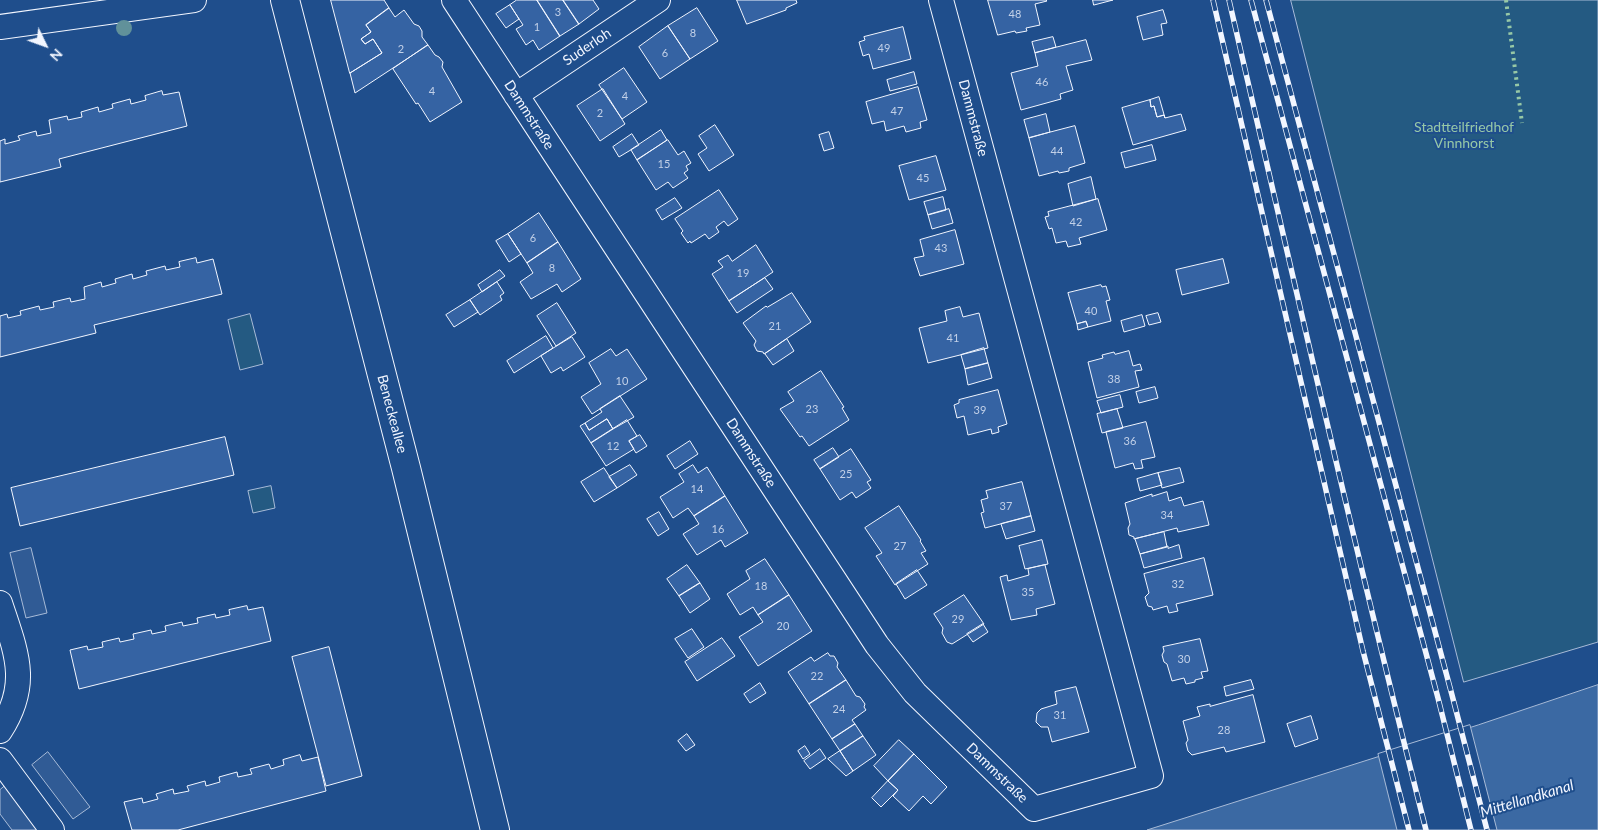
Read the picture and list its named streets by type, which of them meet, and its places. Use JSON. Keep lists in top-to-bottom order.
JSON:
{
  "streets": {
    "street": ["Suderloh", "Dammstraße", "Beneckeallee"]
  },
  "crossings": [
    ["Suderloh", "Dammstraße"]
  ],
  "water": ["Mittellandkanal"],
  "parks": ["Stadtteilfriedhof Vinnhorst"],
  "house_numbers": [
    "3",
    "48",
    "1",
    "8",
    "49",
    "2",
    "6",
    "46",
    "4",
    "4",
    "47",
    "2",
    "44",
    "15",
    "45",
    "42",
    "6",
    "43",
    "8",
    "19",
    "40",
    "21",
    "41",
    "38",
    "10",
    "23",
    "39",
    "36",
    "12",
    "25",
    "14",
    "37",
    "34",
    "16",
    "27",
    "32",
    "18",
    "35",
    "29",
    "20",
    "30",
    "22",
    "24",
    "31",
    "28"
  ],
  "north": "bottom right"
}
